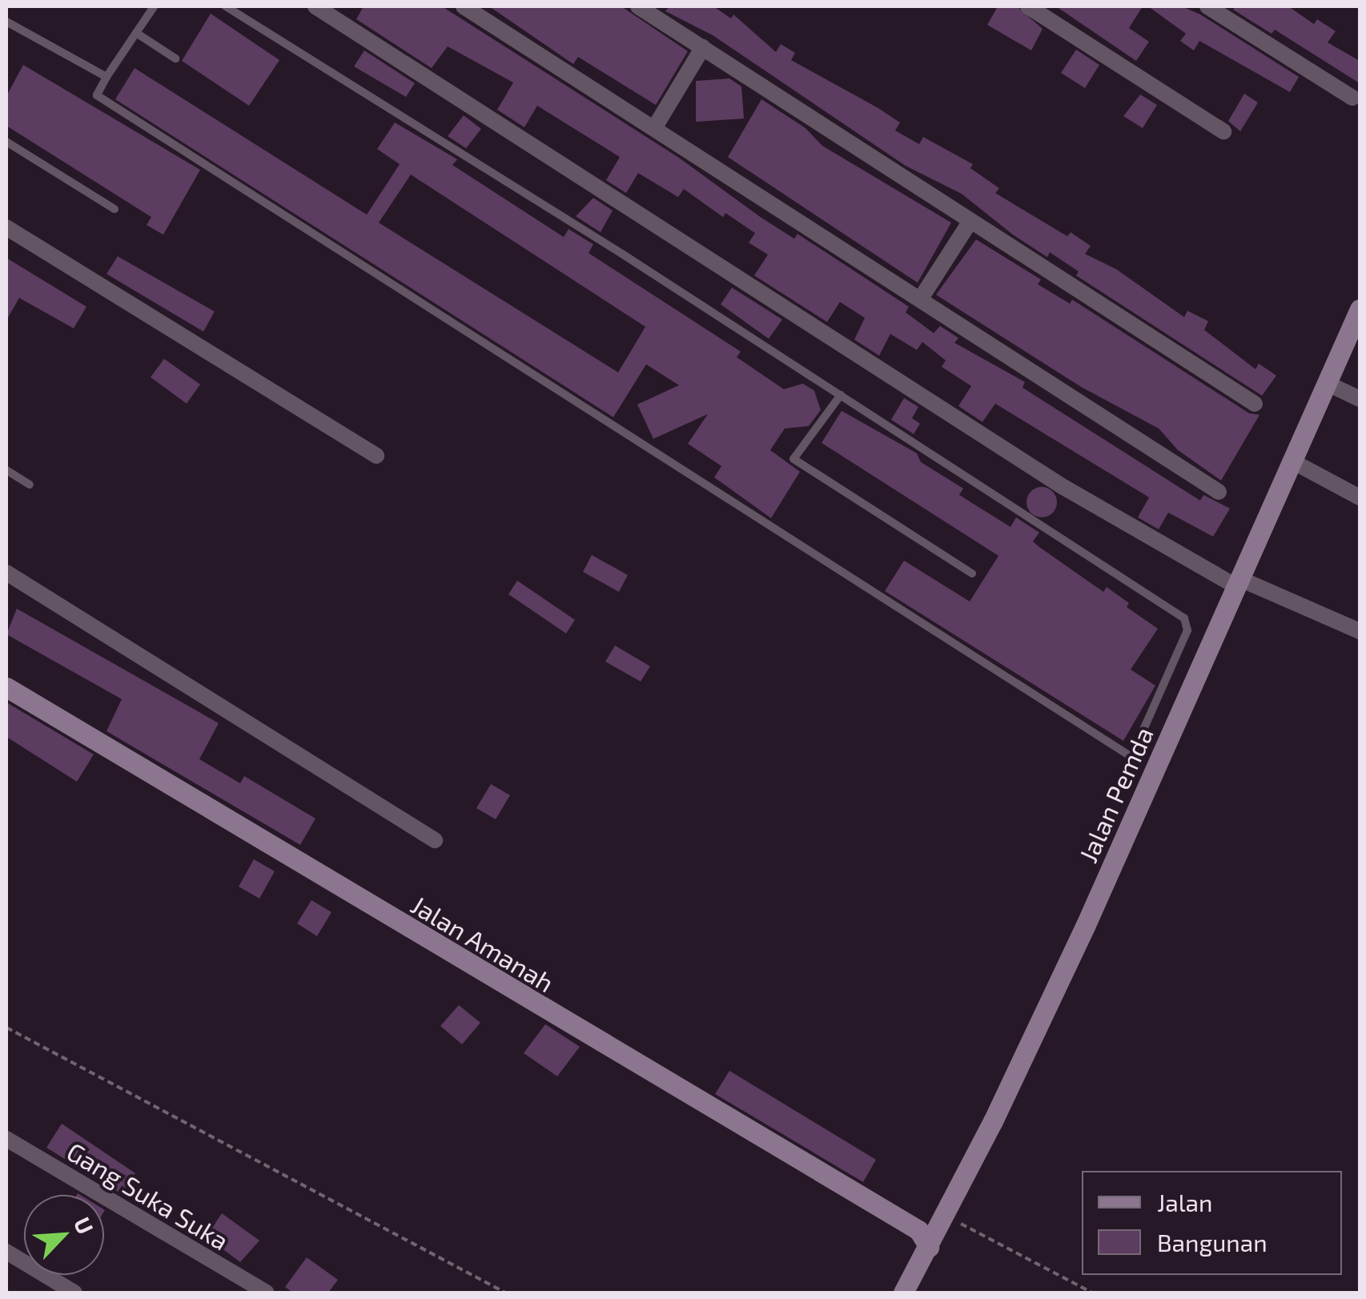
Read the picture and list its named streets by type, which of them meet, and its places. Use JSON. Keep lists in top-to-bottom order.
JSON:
{
  "streets": {
    "street": ["Jalan Pemda", "Jalan Amanah", "Gang Suka Suka"]
  },
  "crossings": [
    ["Jalan Pemda", "Jalan Amanah"]
  ],
  "legend": ["Jalan", "Bangunan"],
  "north": "top right"
}
